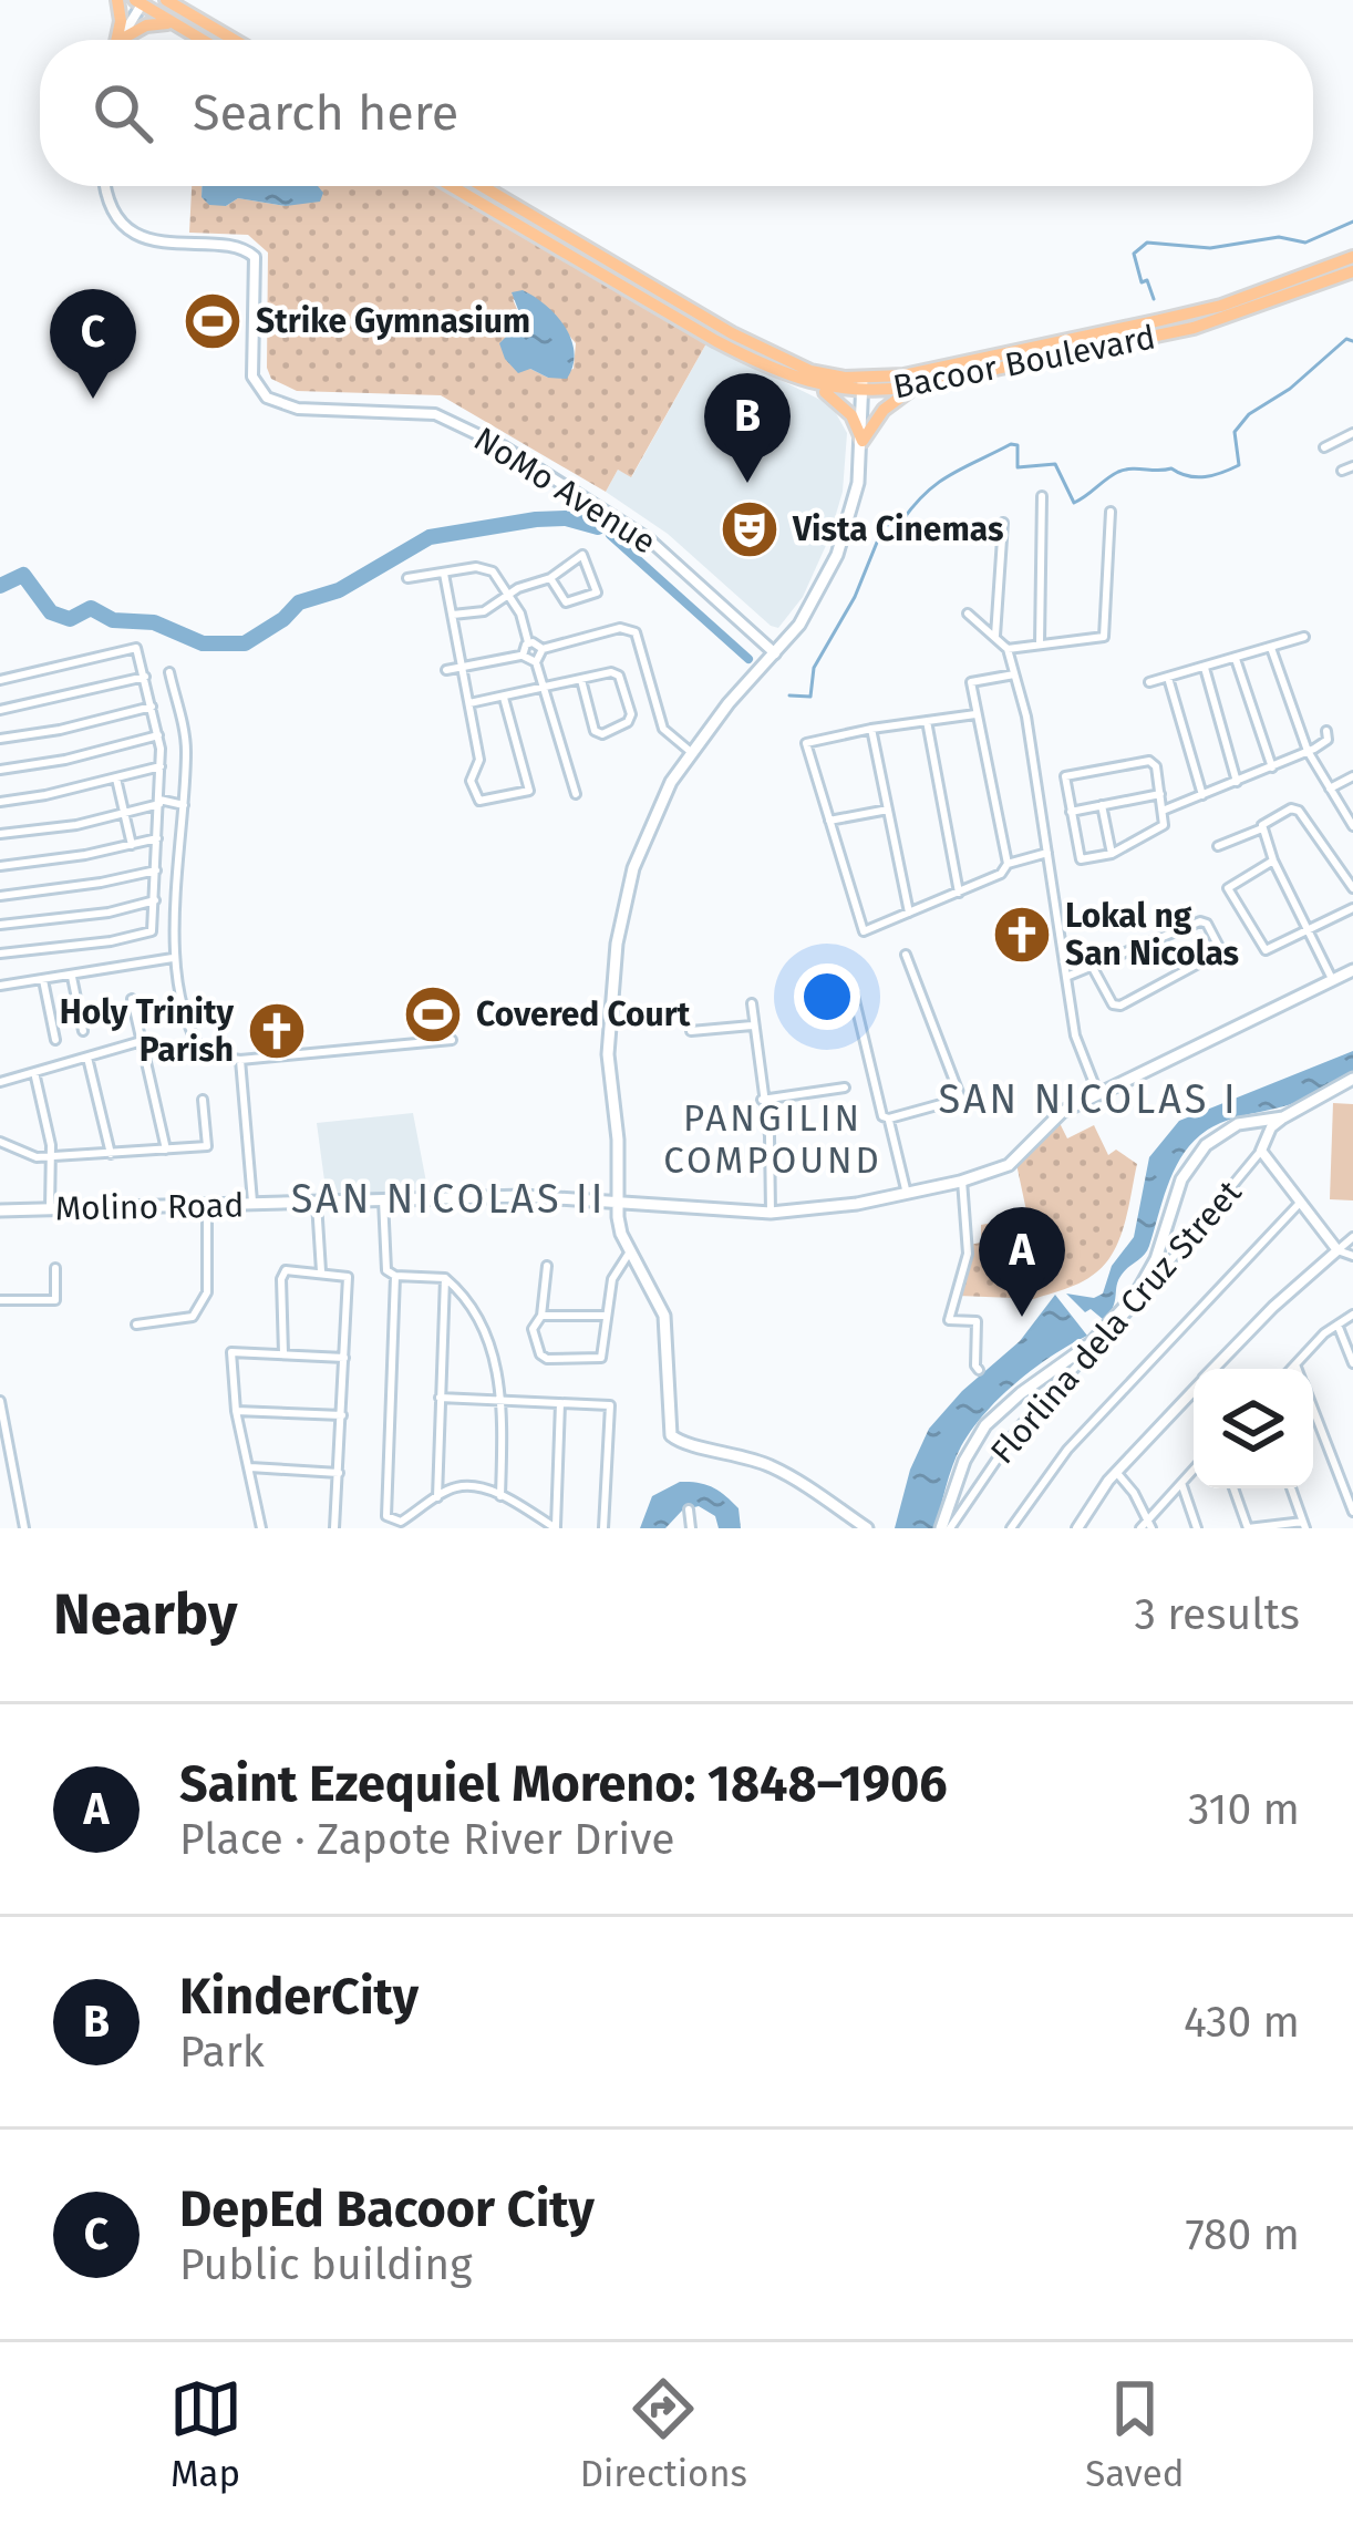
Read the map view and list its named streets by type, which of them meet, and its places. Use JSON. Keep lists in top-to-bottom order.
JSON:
{
  "streets": {
    "main road": ["Bacoor Boulevard", "Molino Road"],
    "street": ["NoMo Avenue", "Florlina dela Cruz Street"]
  },
  "districts": ["SAN NICOLAS I", "PANGILIN COMPOUND", "SAN NICOLAS II"],
  "places": {
    "sports": ["Strike Gymnasium", "Covered Court"],
    "theatre": ["Vista Cinemas"],
    "church": ["Lokal ng San Nicolas", "Holy Trinity Parish"]
  },
  "page": {
    "search": "Search here",
    "pins": ["C", "B", "A"],
    "heading": ["Nearby", "3 results"],
    "list": [
      {
        "mark": "A",
        "name": "Saint Ezequiel Moreno: 1848–1906",
        "note": "Place · Zapote River Drive",
        "value": "310 m"
      },
      {
        "mark": "B",
        "name": "KinderCity",
        "note": "Park",
        "value": "430 m"
      },
      {
        "mark": "C",
        "name": "DepEd Bacoor City",
        "note": "Public building",
        "value": "780 m"
      }
    ],
    "nav": ["Map", "Directions", "Saved"]
  }
}
